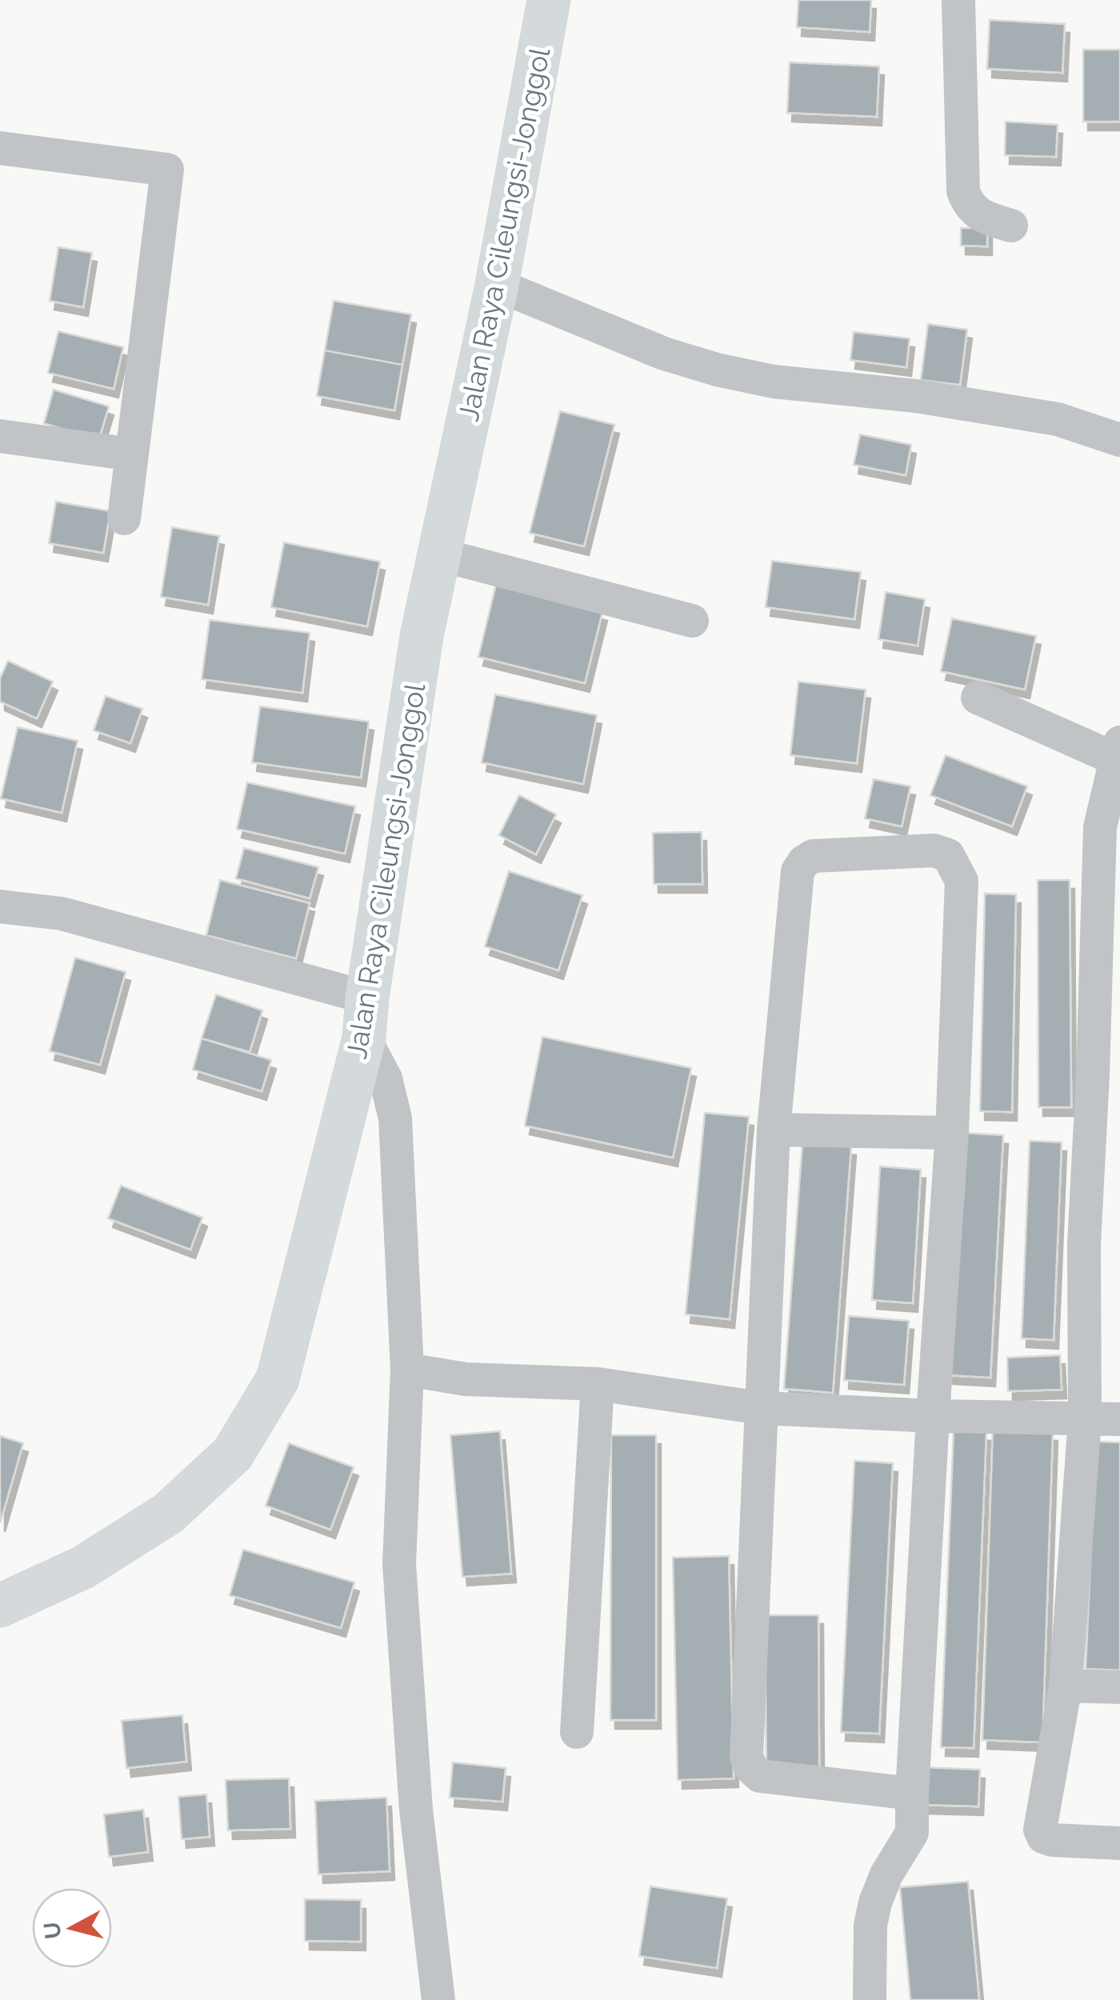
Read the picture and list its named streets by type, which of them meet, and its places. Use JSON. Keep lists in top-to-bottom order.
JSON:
{
  "streets": {
    "main road": ["Jalan Raya Cileungsi-Jonggol"]
  },
  "north": "left"
}
